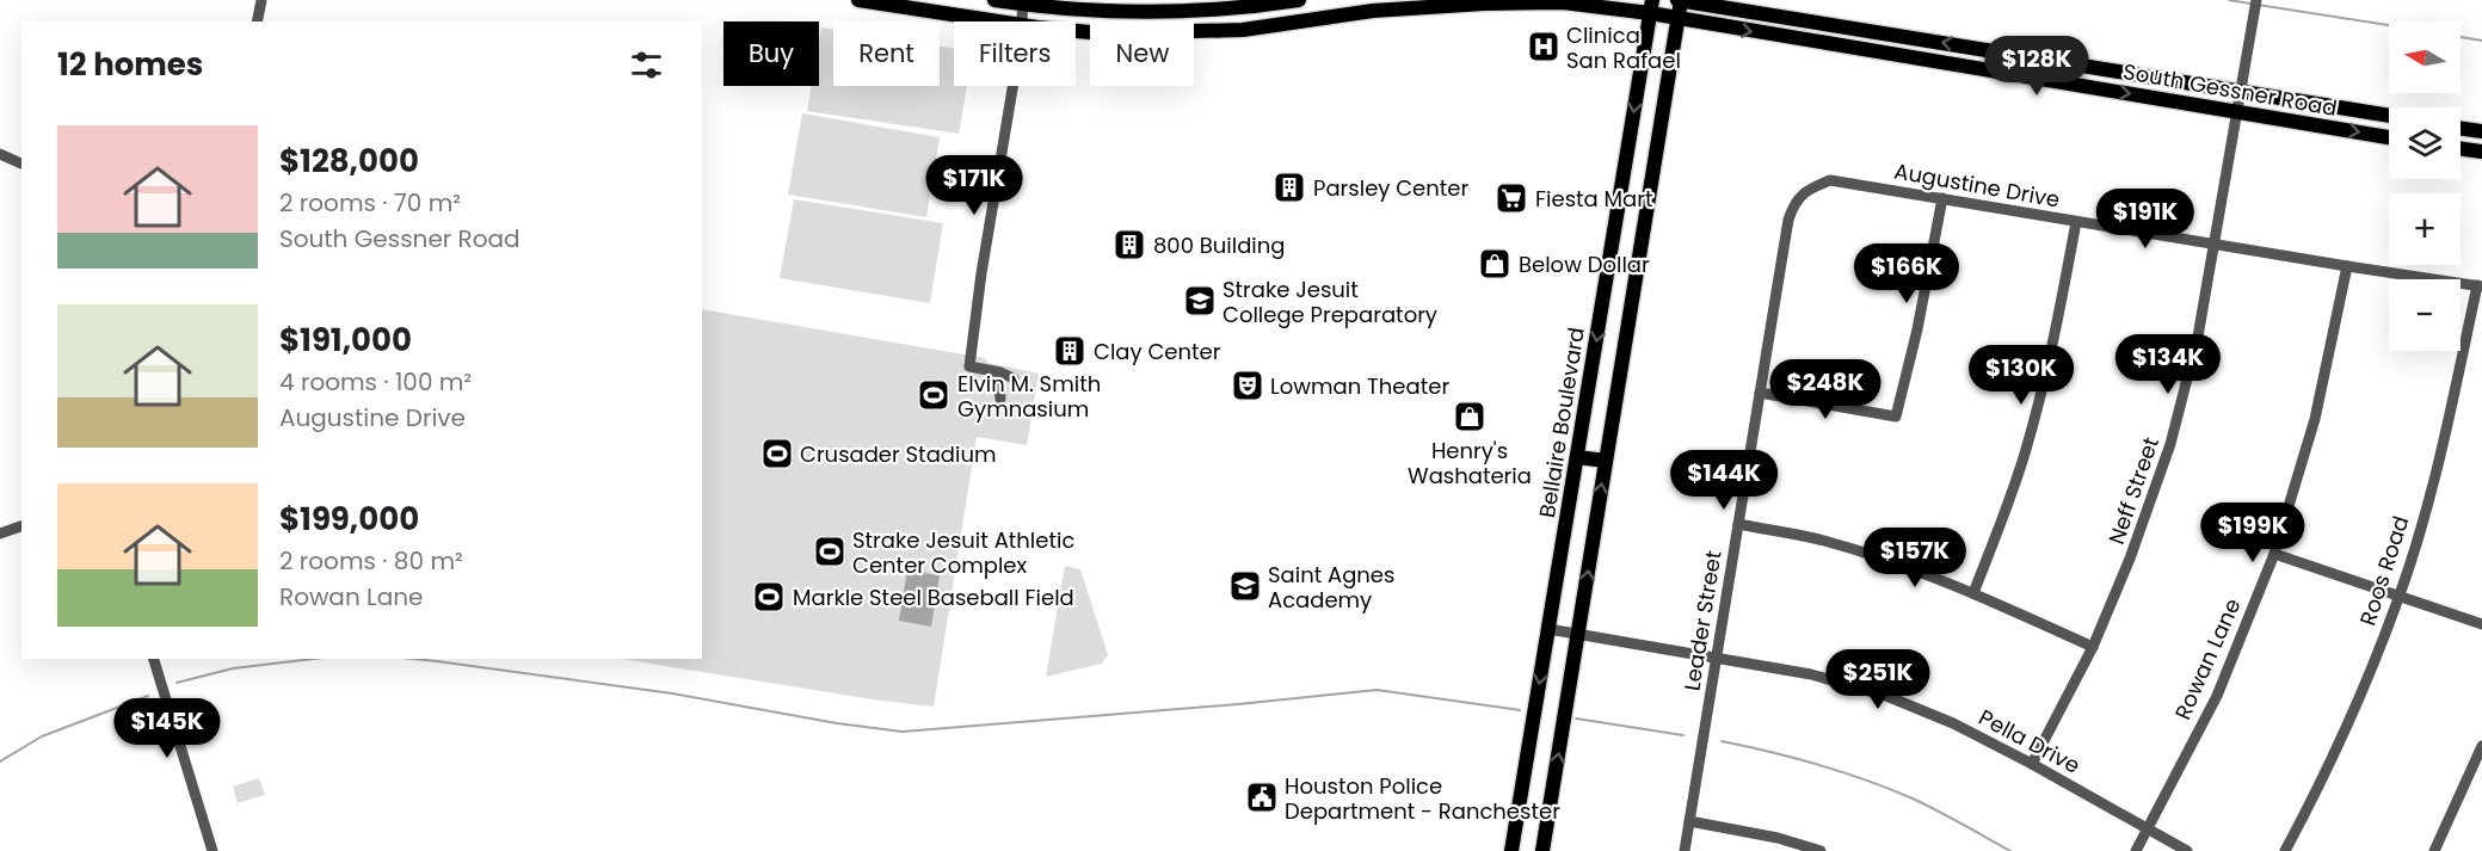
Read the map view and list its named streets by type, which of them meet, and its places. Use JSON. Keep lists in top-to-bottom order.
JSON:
{
  "streets": {
    "main road": ["South Gessner Road", "Bellaire Boulevard"],
    "street": [
      "Augustine Drive",
      "Neff Street",
      "Roos Road",
      "Leader Street",
      "Rowan Lane",
      "Pella Drive"
    ]
  },
  "crossings": [
    ["South Gessner Road", "Bellaire Boulevard"],
    ["South Gessner Road", "Neff Street"],
    ["Augustine Drive", "Neff Street"],
    ["Augustine Drive", "Roos Road"],
    ["Augustine Drive", "Leader Street"],
    ["Augustine Drive", "Rowan Lane"],
    ["Bellaire Boulevard", "Pella Drive"],
    ["Neff Street", "Pella Drive"],
    ["Leader Street", "Pella Drive"],
    ["Rowan Lane", "Pella Drive"]
  ],
  "places": {
    "hospital": ["Clinica San Rafael"],
    "building": ["Parsley Center", "800 Building", "Clay Center"],
    "supermarket": ["Fiesta Mart"],
    "shop": ["Below Dollar", "Henry's Washateria"],
    "school or university": ["Strake Jesuit College Preparatory", "Saint Agnes Academy"],
    "theatre": ["Lowman Theater"],
    "sports": [
      "Elvin M. Smith Gymnasium",
      "Crusader Stadium",
      "Strake Jesuit Athletic Center Complex",
      "Markle Steel Baseball Field"
    ],
    "public building": ["Houston Police Department - Ranchester"]
  },
  "north": "left",
  "page": {
    "map_buttons": ["+", "−"],
    "chip": [
      "Buy",
      "Rent",
      "Filters",
      "New"
    ],
    "heading": "12 homes",
    "price": [
      "$128K",
      "$171K",
      "$191K",
      "$166K",
      "$134K",
      "$130K",
      "$248K",
      "$144K",
      "$199K",
      "$157K",
      "$251K",
      "$145K"
    ],
    "list": [
      {
        "name": "$128,000",
        "note": "2 rooms · 70 m² · South Gessner Road"
      },
      {
        "name": "$191,000",
        "note": "4 rooms · 100 m² · Augustine Drive"
      },
      {
        "name": "$199,000",
        "note": "2 rooms · 80 m² · Rowan Lane"
      }
    ]
  }
}
